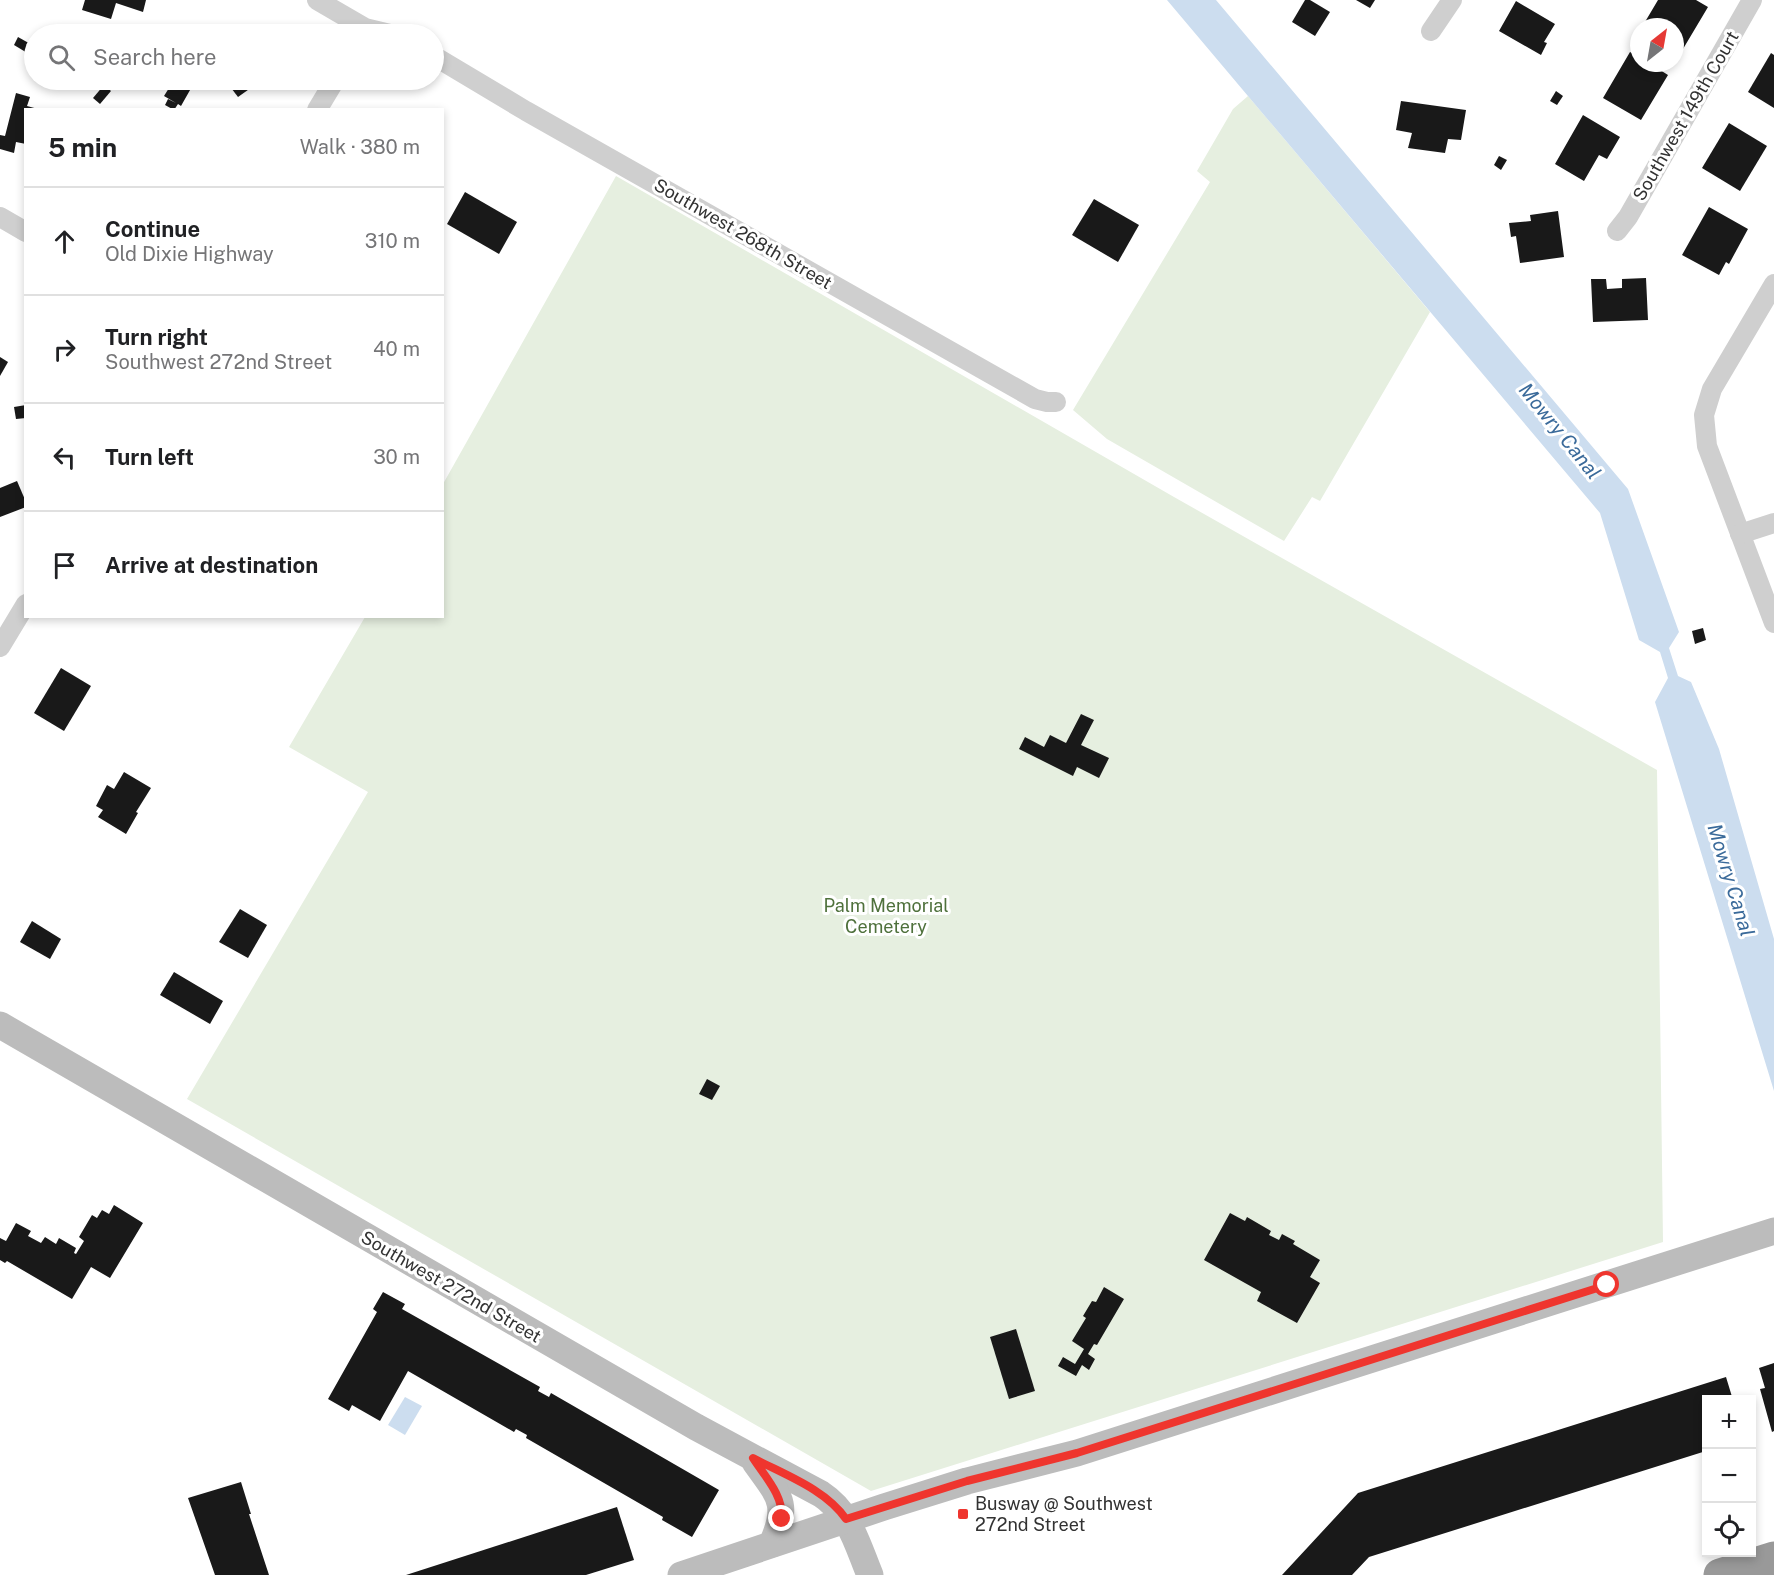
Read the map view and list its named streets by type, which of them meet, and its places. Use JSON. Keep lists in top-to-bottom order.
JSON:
{
  "streets": {
    "street": ["Southwest 149th Court", "Southwest 268th Street", "Southwest 272nd Street"]
  },
  "water": ["Mowry Canal"],
  "parks": ["Palm Memorial Cemetery"],
  "places": {
    "transit": ["Busway @ Southwest 272nd Street"]
  },
  "north": "top right",
  "page": {
    "search": "Search here",
    "heading": ["5 min", "Walk · 380 m"],
    "list": [
      ["Continue", "Old Dixie Highway", "310 m"],
      ["Turn right", "Southwest 272nd Street", "40 m"],
      ["Turn left", "30 m"],
      "Arrive at destination"
    ],
    "map_buttons": ["+", "−"]
  }
}
